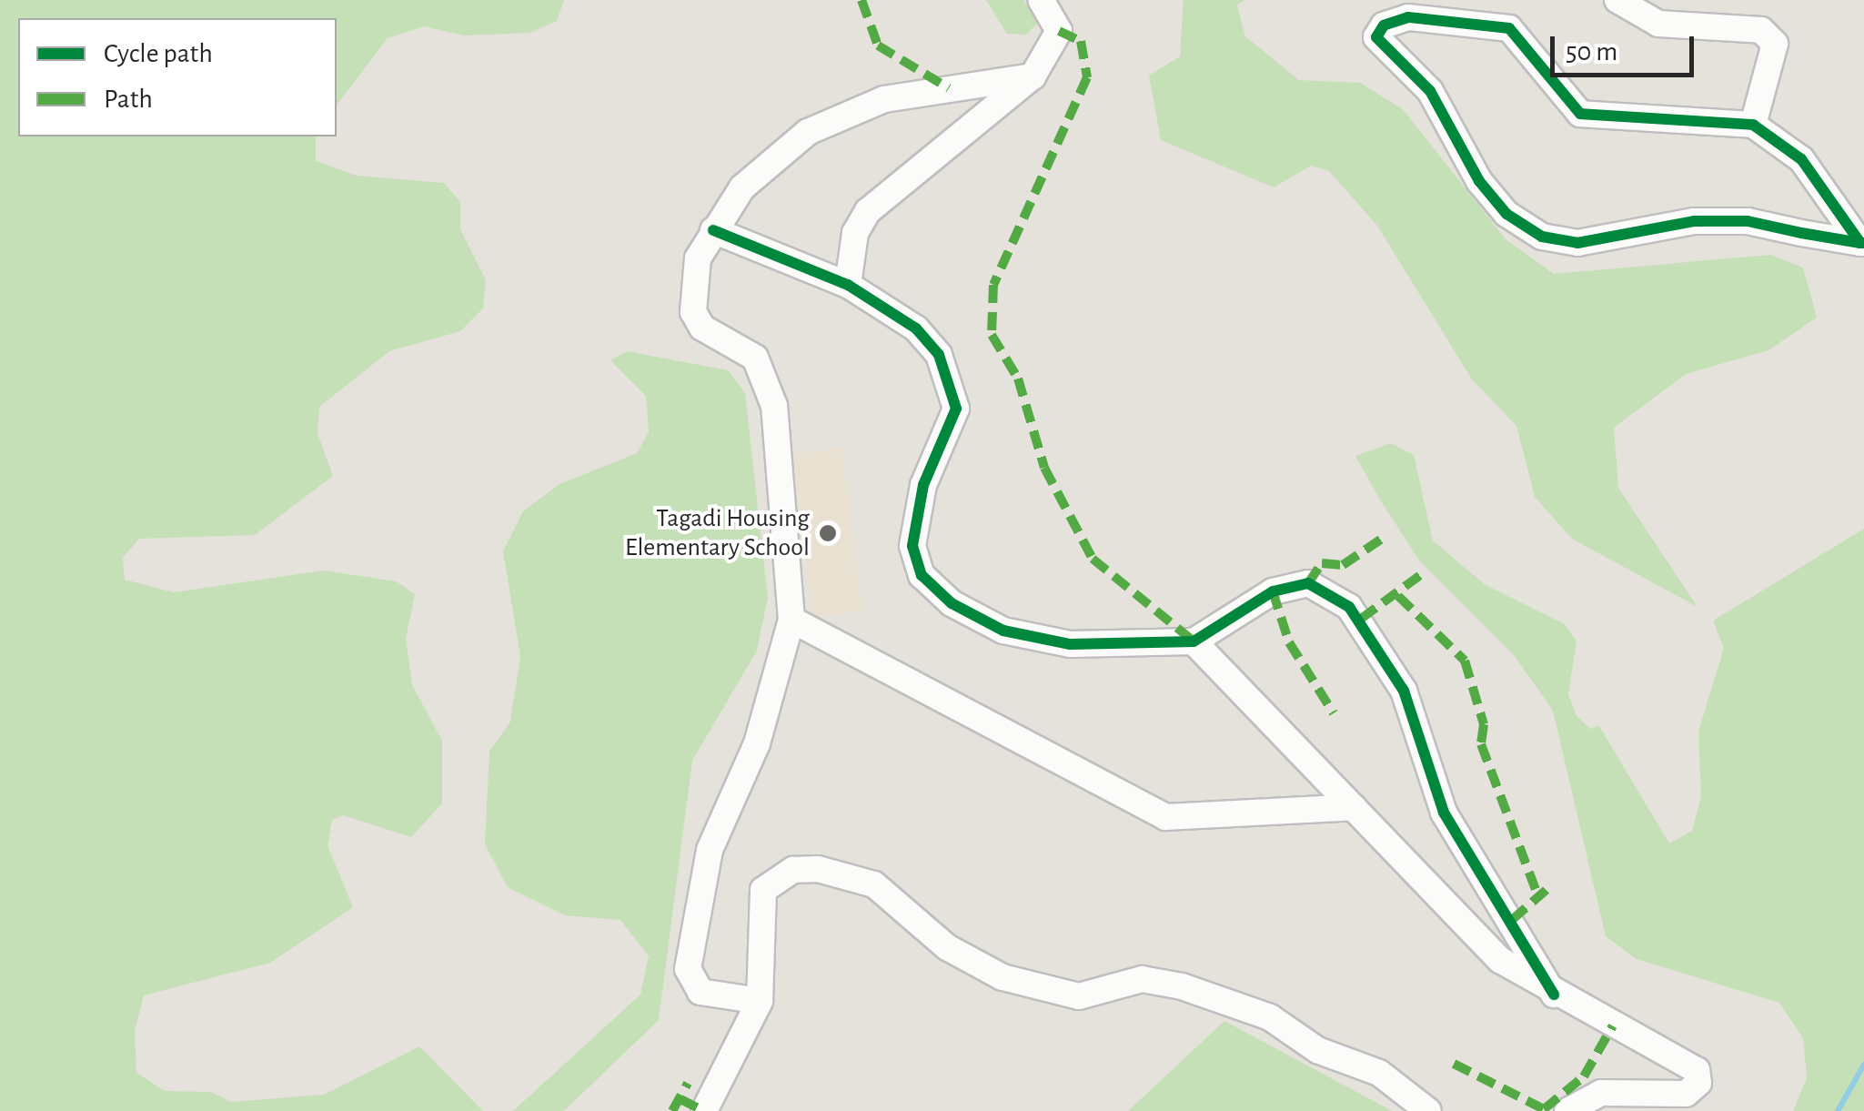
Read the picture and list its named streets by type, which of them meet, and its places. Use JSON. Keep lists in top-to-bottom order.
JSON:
{
  "places": ["Tagadi Housing Elementary School"],
  "legend": ["Cycle path", "Path"],
  "scale_bar": "50 m"
}
